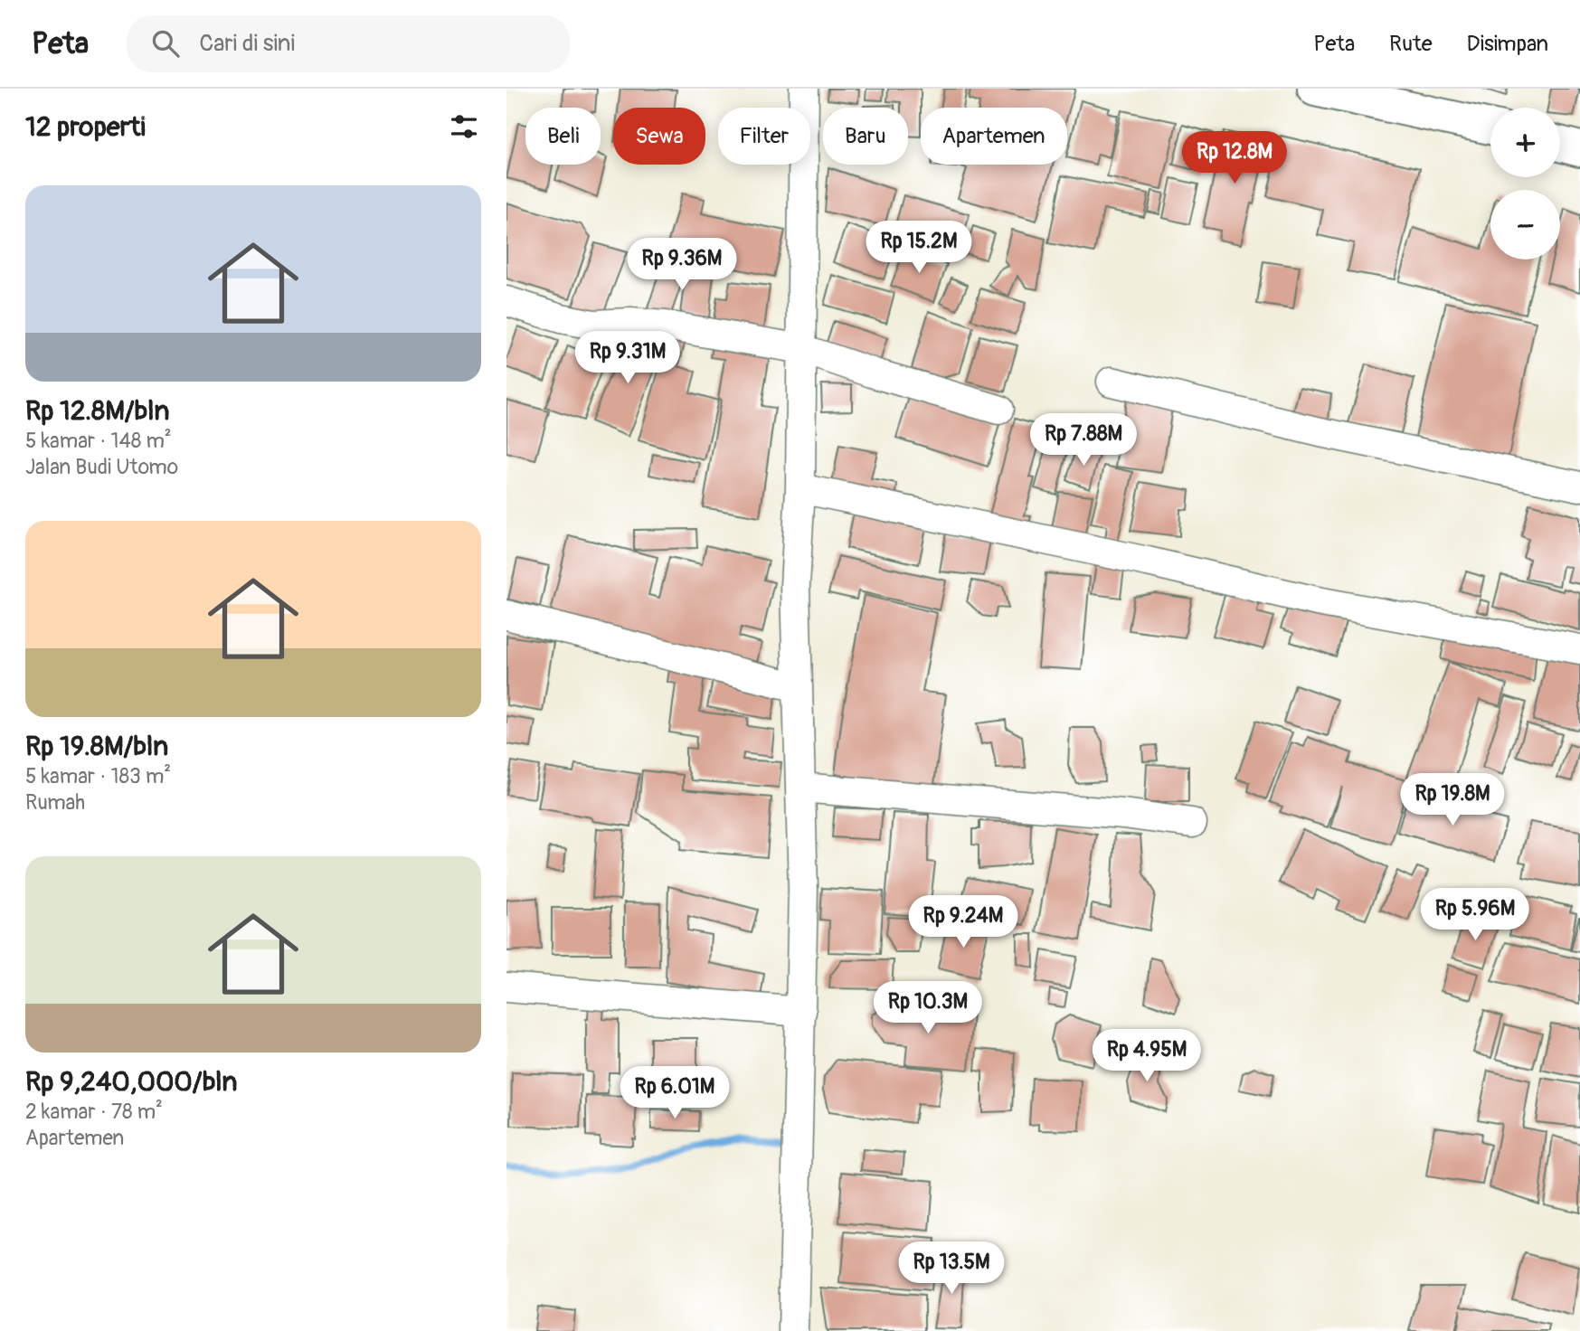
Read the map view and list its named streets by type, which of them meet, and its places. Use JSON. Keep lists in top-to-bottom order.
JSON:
{
  "page": {
    "header": "Peta",
    "search": "Cari di sini",
    "nav": ["Peta", "Rute", "Disimpan"],
    "heading": "12 properti",
    "map_buttons": ["+", "−"],
    "chip": [
      "Beli",
      "Sewa",
      "Filter",
      "Baru",
      "Apartemen"
    ],
    "price": [
      "Rp 12.8M",
      "Rp 15.2M",
      "Rp 9.36M",
      "Rp 9.31M",
      "Rp 7.88M",
      "Rp 19.8M",
      "Rp 5.96M",
      "Rp 9.24M",
      "Rp 10.3M",
      "Rp 4.95M",
      "Rp 6.01M",
      "Rp 13.5M"
    ],
    "list": [
      {
        "name": "Rp 12.8M/bln",
        "note": "5 kamar · 148 m² · Jalan Budi Utomo"
      },
      {
        "name": "Rp 19.8M/bln",
        "note": "5 kamar · 183 m² · Rumah"
      },
      {
        "name": "Rp 9,240,000/bln",
        "note": "2 kamar · 78 m² · Apartemen"
      }
    ]
  }
}
